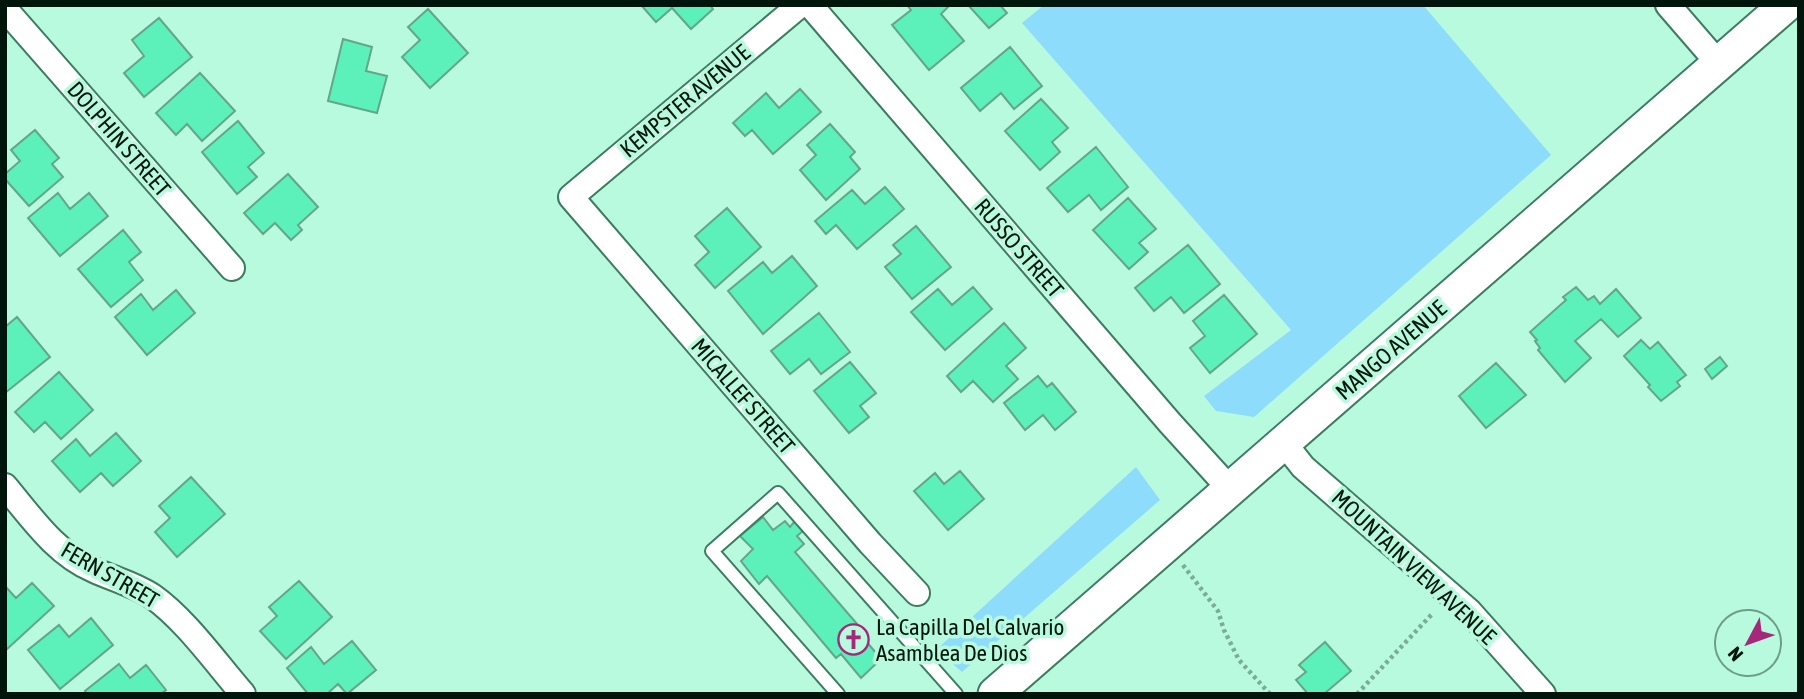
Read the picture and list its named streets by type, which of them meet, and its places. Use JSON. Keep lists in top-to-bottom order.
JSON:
{
  "streets": {
    "street": [
      "KEMPSTER AVENUE",
      "DOLPHIN STREET",
      "RUSSO STREET",
      "MANGO AVENUE",
      "MICALLEF STREET",
      "MOUNTAIN VIEW AVENUE",
      "FERN STREET"
    ]
  },
  "crossings": [
    ["KEMPSTER AVENUE", "MICALLEF STREET"],
    ["RUSSO STREET", "MANGO AVENUE"],
    ["MANGO AVENUE", "MOUNTAIN VIEW AVENUE"]
  ],
  "places": {
    "church": ["La Capilla Del Calvario Asamblea De Dios"]
  },
  "north": "bottom left"
}
